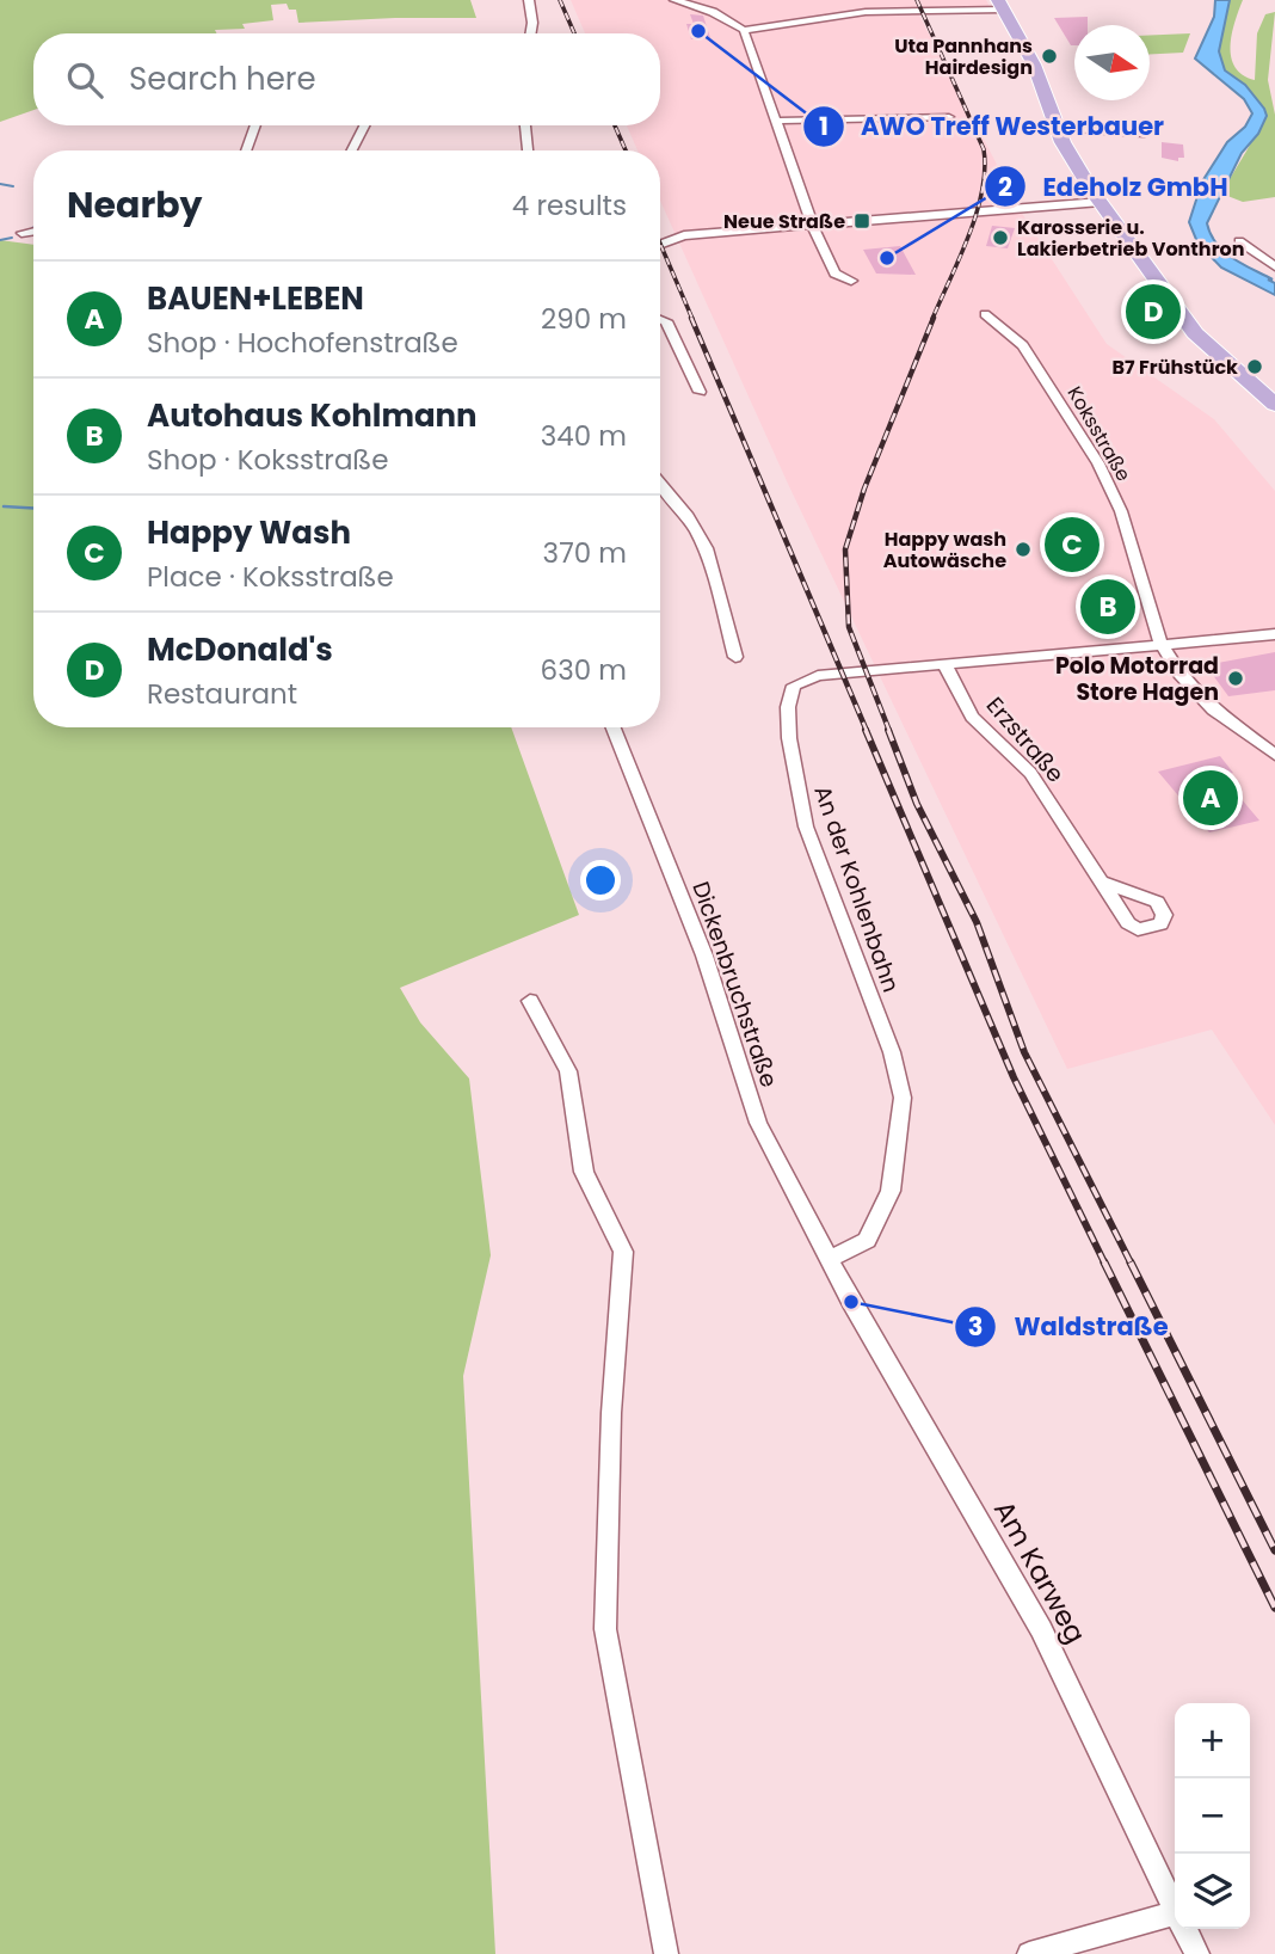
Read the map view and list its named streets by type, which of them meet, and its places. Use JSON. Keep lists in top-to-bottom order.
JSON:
{
  "streets": {
    "street": [
      "Koksstraße",
      "Erzstraße",
      "An der Kohlenbahn",
      "Dickenbruchstraße",
      "Am Karweg"
    ]
  },
  "crossings": [
    ["Koksstraße", "An der Kohlenbahn"],
    ["Erzstraße", "An der Kohlenbahn"],
    ["An der Kohlenbahn", "Dickenbruchstraße"],
    ["An der Kohlenbahn", "Am Karweg"],
    ["Dickenbruchstraße", "Am Karweg"]
  ],
  "places": {
    "other": [
      "AWO Treff Westerbauer",
      "Uta Pannhans Hairdesign",
      "Karosserie u. Lakierbetrieb Vonthron",
      "Edeholz GmbH",
      "B7 Frühstück",
      "Happy wash Autowäsche",
      "Polo Motorrad Store Hagen",
      "Waldstraße"
    ],
    "transit": ["Neue Straße"]
  },
  "north": "right",
  "page": {
    "search": "Search here",
    "heading": ["Nearby", "4 results"],
    "list": [
      {
        "mark": "A",
        "name": "BAUEN+LEBEN",
        "note": "Shop · Hochofenstraße",
        "value": "290 m"
      },
      {
        "mark": "B",
        "name": "Autohaus Kohlmann",
        "note": "Shop · Koksstraße",
        "value": "340 m"
      },
      {
        "mark": "C",
        "name": "Happy Wash",
        "note": "Place · Koksstraße",
        "value": "370 m"
      },
      {
        "mark": "D",
        "name": "McDonald's",
        "note": "Restaurant",
        "value": "630 m"
      }
    ],
    "pins": [
      "D",
      "C",
      "B",
      "A"
    ],
    "map_buttons": ["+", "−"]
  }
}
